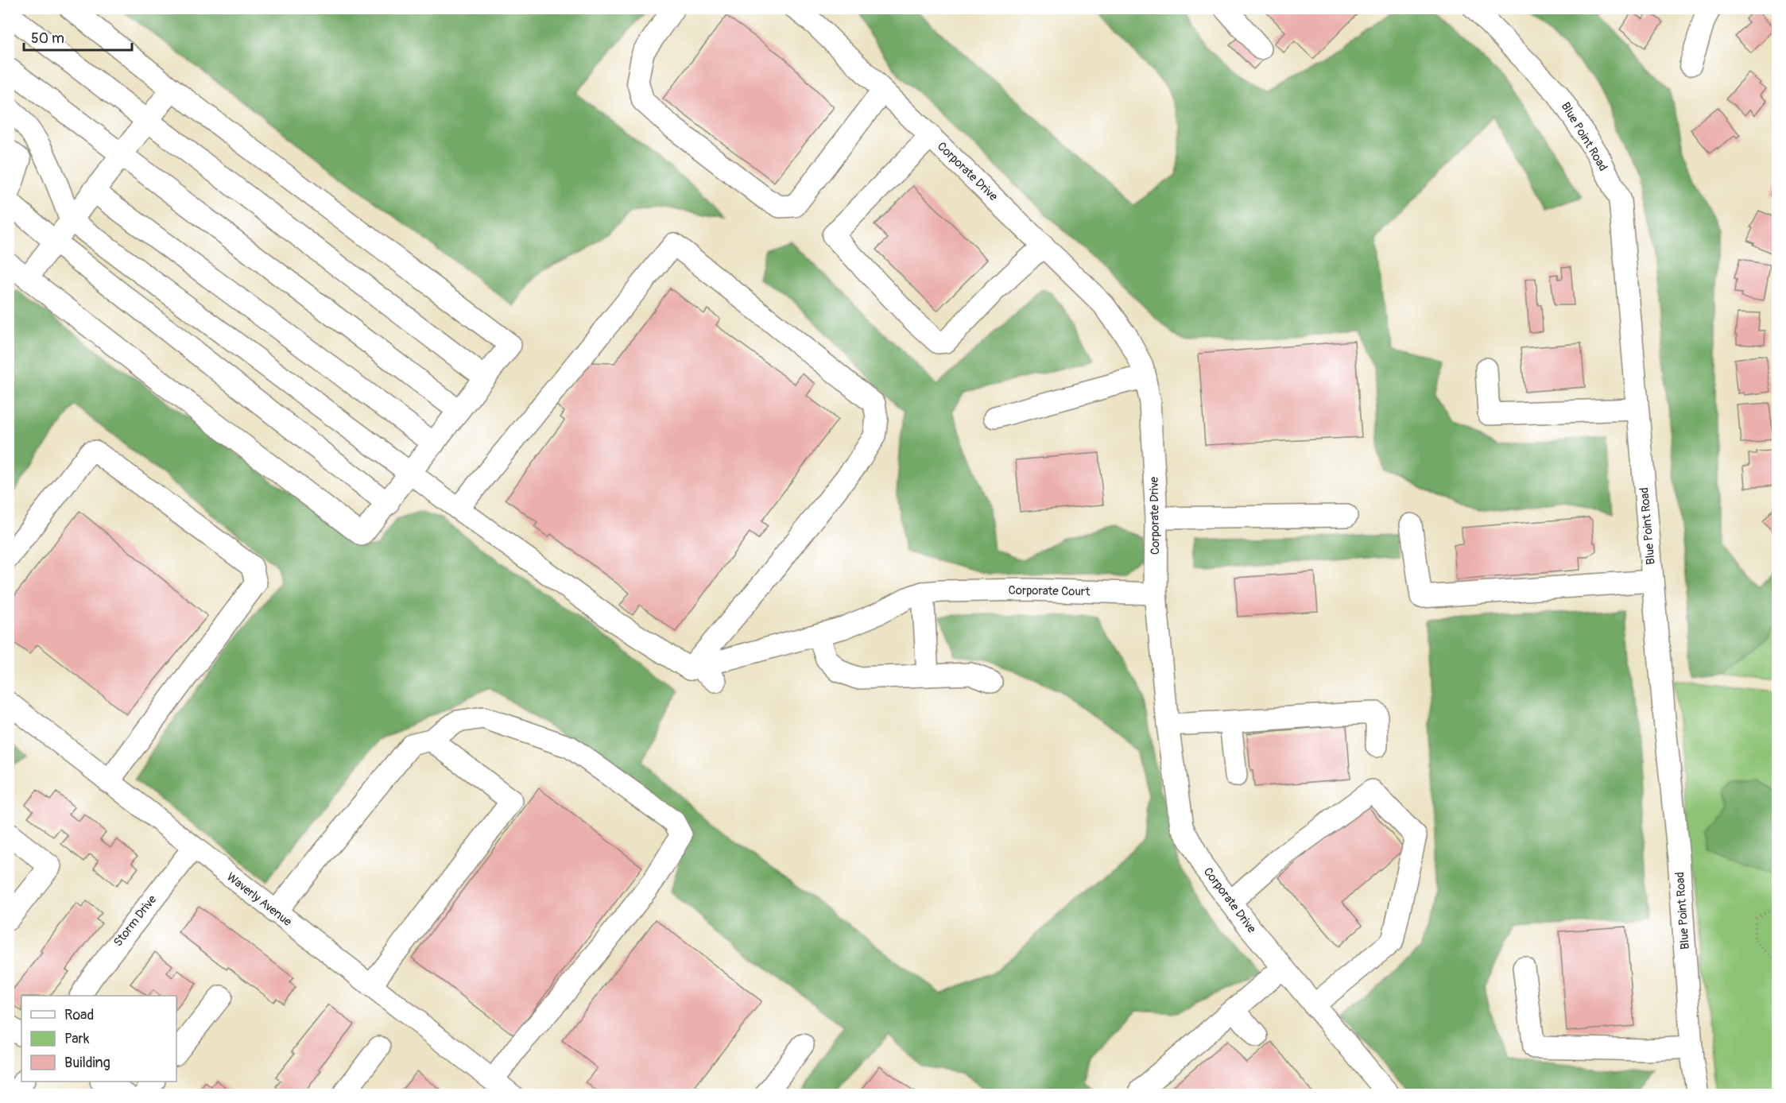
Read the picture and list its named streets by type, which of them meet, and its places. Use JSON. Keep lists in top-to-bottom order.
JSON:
{
  "streets": {
    "street": [
      "Blue Point Road",
      "Corporate Drive",
      "Corporate Court",
      "Waverly Avenue",
      "Storm Drive"
    ]
  },
  "crossings": [
    ["Corporate Drive", "Corporate Court"],
    ["Waverly Avenue", "Storm Drive"]
  ],
  "legend": ["Road", "Park", "Building"],
  "scale_bar": "50 m"
}
